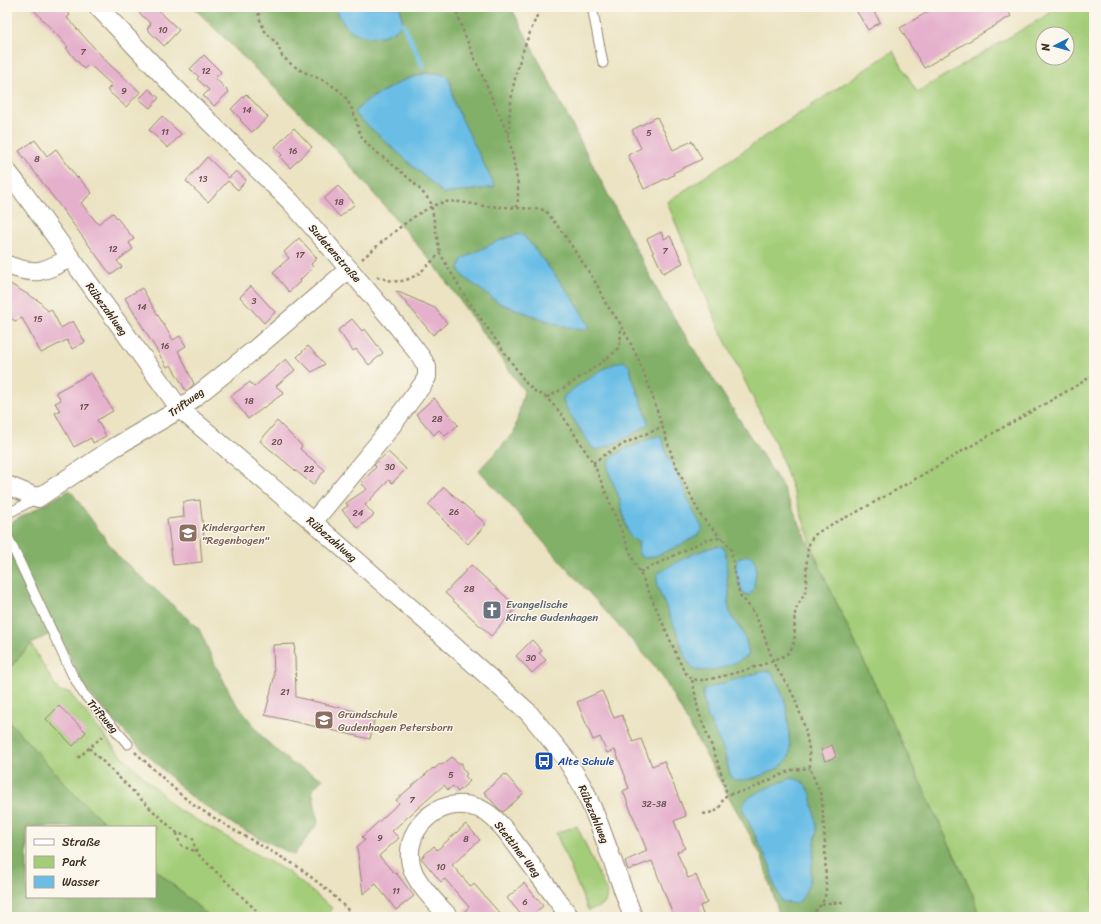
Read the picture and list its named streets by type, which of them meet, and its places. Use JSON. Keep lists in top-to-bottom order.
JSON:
{
  "streets": {
    "street": [
      "Sudetenstraße",
      "Rübezahlweg",
      "Triftweg",
      "Stettiner Weg"
    ]
  },
  "crossings": [
    ["Sudetenstraße", "Rübezahlweg"],
    ["Sudetenstraße", "Triftweg"],
    ["Rübezahlweg", "Triftweg"]
  ],
  "places": {
    "school or university": ["Kindergarten \"Regenbogen\"", "Grundschule Gudenhagen Petersborn"],
    "church": ["Evangelische Kirche Gudenhagen"],
    "bus stop": ["Alte Schule"]
  },
  "house_numbers": [
    "10",
    "7",
    "12",
    "9",
    "14",
    "11",
    "5",
    "16",
    "8",
    "13",
    "18",
    "12",
    "7",
    "17",
    "3",
    "14",
    "15",
    "16",
    "18",
    "17",
    "28",
    "20",
    "30",
    "22",
    "26",
    "24",
    "28",
    "30",
    "21",
    "5",
    "7",
    "32-38",
    "9",
    "8",
    "10",
    "11",
    "6"
  ],
  "legend": ["Straße", "Park", "Wasser"],
  "north": "left"
}
